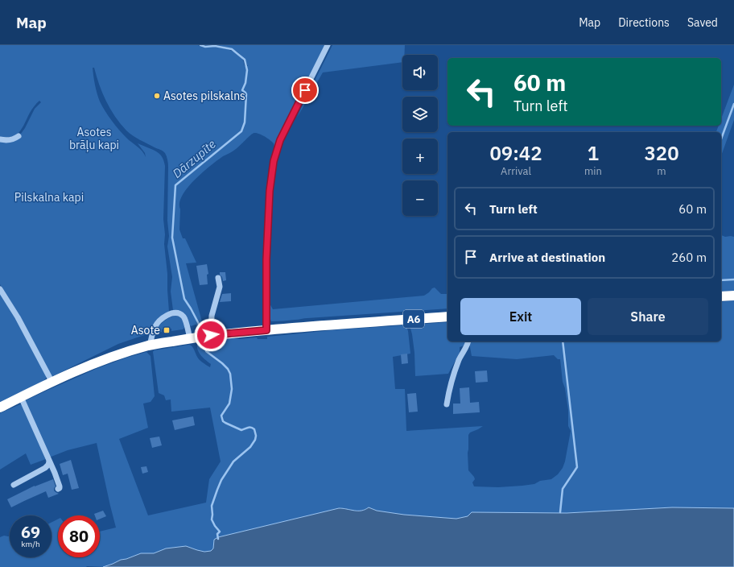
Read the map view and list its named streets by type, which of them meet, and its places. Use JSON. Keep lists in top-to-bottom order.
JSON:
{
  "streets": {
    "highway": ["A6"]
  },
  "water": ["Dārzupīte"],
  "parks": ["Asotes brāļu kapi", "Pilskalna kapi"],
  "places": {
    "other": ["Asotes pilskalns"],
    "transit": ["Asote"]
  },
  "page": {
    "header": "Map",
    "nav": ["Map", "Directions", "Saved"],
    "map_buttons": ["+", "−"],
    "turn": ["60 m", "Turn left"],
    "eta": [
      "09:42",
      "Arrival",
      "1",
      "min",
      "320",
      "m"
    ],
    "list": [
      {
        "name": "Turn left",
        "value": "60 m"
      },
      {
        "name": "Arrive at destination",
        "value": "260 m"
      }
    ],
    "buttons": ["Exit", "Share"],
    "speed": "69 km/h",
    "limit": "80"
  }
}
